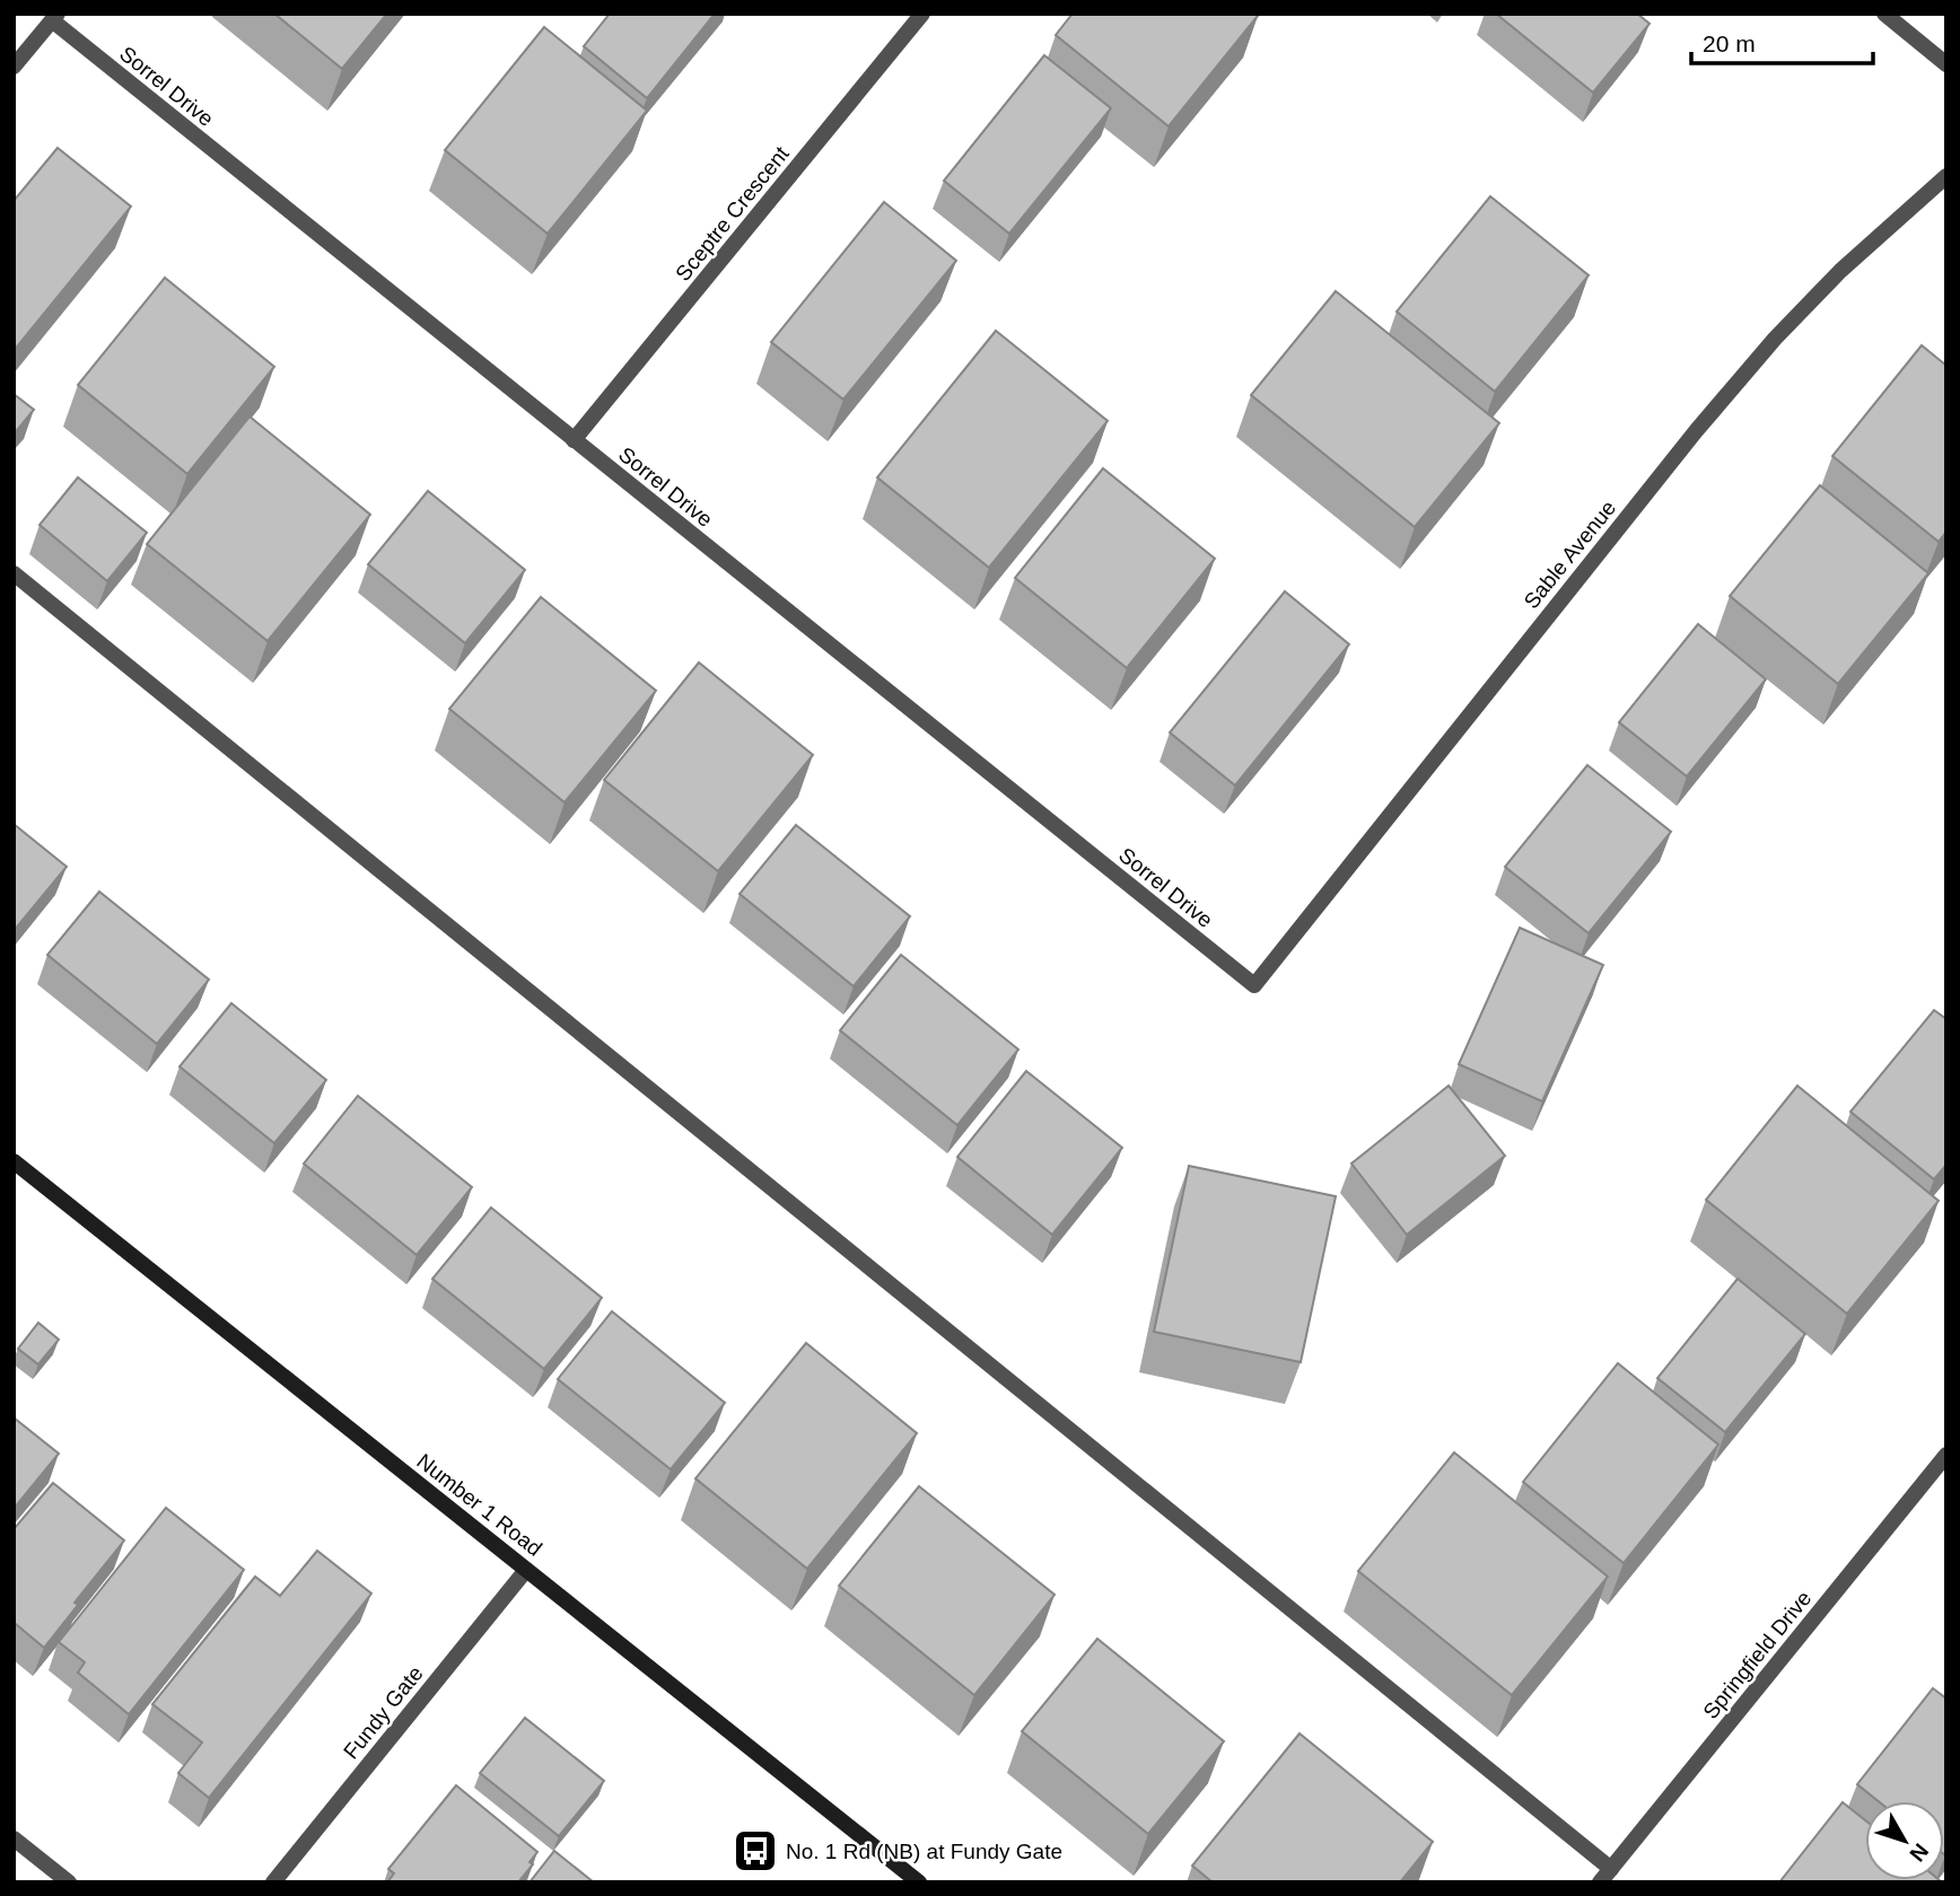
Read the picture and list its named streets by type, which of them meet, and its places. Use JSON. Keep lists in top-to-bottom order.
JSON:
{
  "streets": {
    "main road": ["Number 1 Road"],
    "street": [
      "Sorrel Drive",
      "Sceptre Crescent",
      "Sable Avenue",
      "Springfield Drive",
      "Fundy Gate"
    ]
  },
  "crossings": [
    ["Sorrel Drive", "Sceptre Crescent"],
    ["Sorrel Drive", "Sable Avenue"],
    ["Number 1 Road", "Fundy Gate"]
  ],
  "places": {
    "bus stop": ["No. 1 Rd (NB) at Fundy Gate"]
  },
  "scale_bar": "20 m",
  "north": "bottom right"
}
